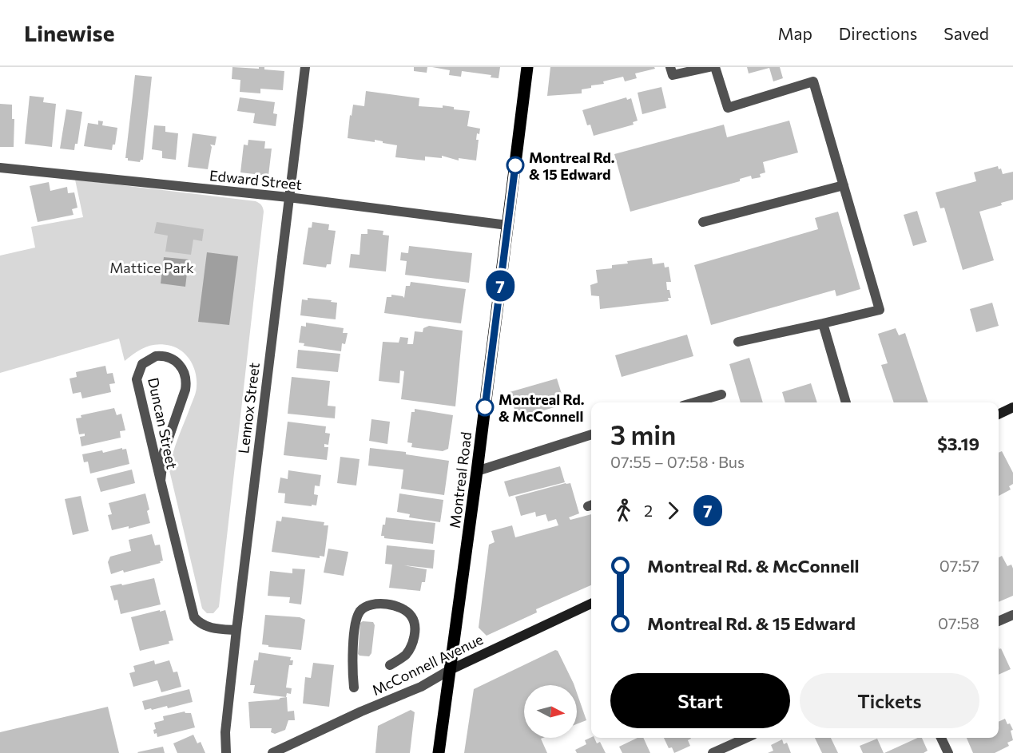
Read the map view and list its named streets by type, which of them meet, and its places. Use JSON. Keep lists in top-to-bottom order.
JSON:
{
  "streets": {
    "main road": ["Montreal Road", "McConnell Avenue"],
    "street": ["Edward Street", "Lennox Street", "Duncan Street"]
  },
  "crossings": [
    ["Edward Street", "Lennox Street"],
    ["Edward Street", "Montreal Road"],
    ["Lennox Street", "Duncan Street"],
    ["Montreal Road", "McConnell Avenue"]
  ],
  "parks": ["Mattice Park"],
  "places": ["Montreal Rd. & 15 Edward", "Montreal Rd. & McConnell"],
  "lines": ["bus line 7"],
  "north": "right",
  "page": {
    "header": "Linewise",
    "nav": ["Map", "Directions", "Saved"],
    "on_map": "7",
    "heading": ["3 min", "07:55 – 07:58 · Bus", "$3.19"],
    "legs": ["2", "7"],
    "list": [
      {
        "name": "Montreal Rd. & McConnell",
        "value": "07:57"
      },
      {
        "name": "Montreal Rd. & 15 Edward",
        "value": "07:58"
      }
    ],
    "buttons": ["Start", "Tickets"]
  }
}
